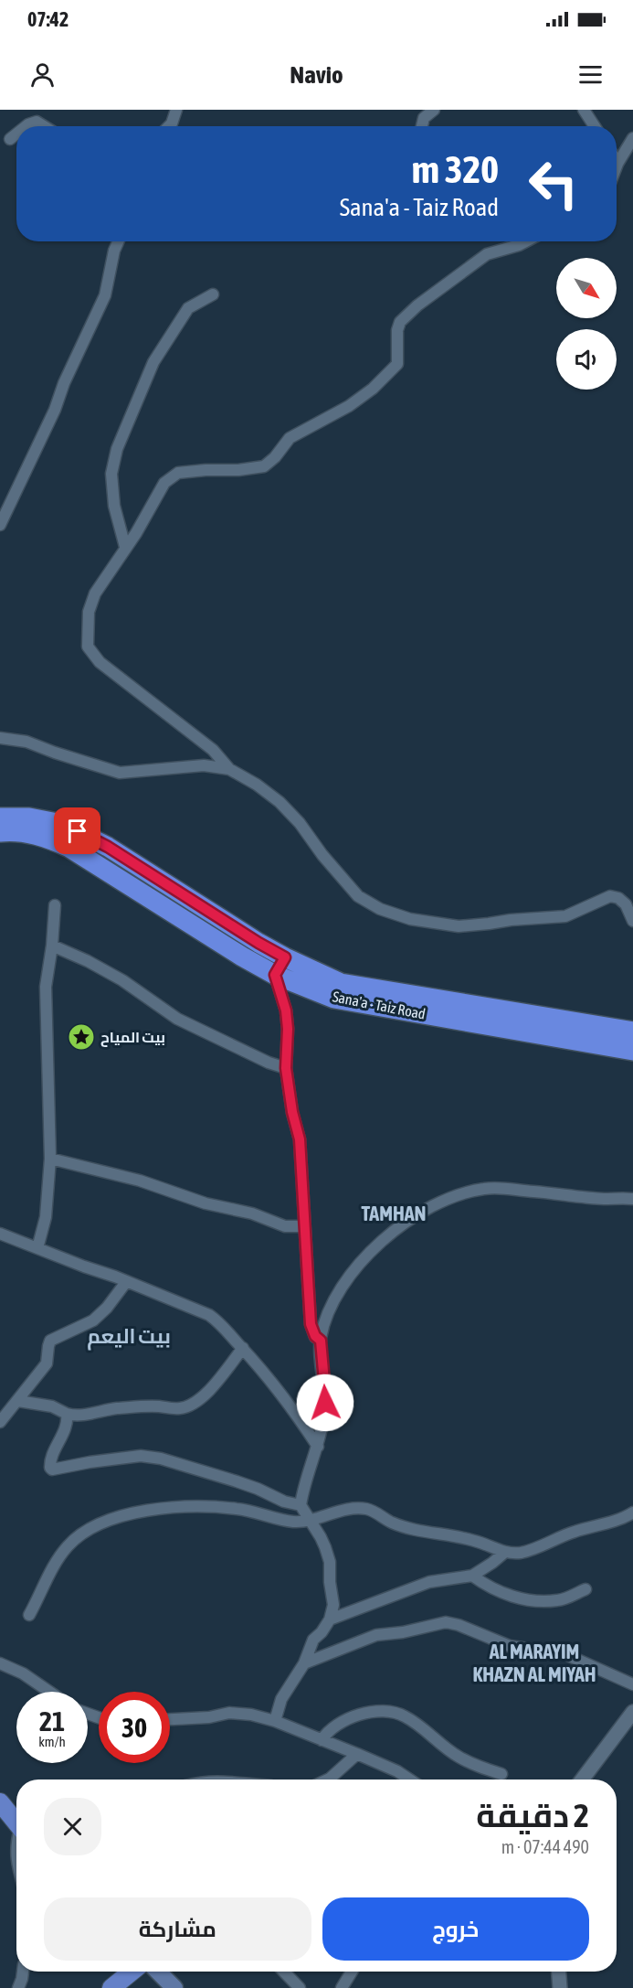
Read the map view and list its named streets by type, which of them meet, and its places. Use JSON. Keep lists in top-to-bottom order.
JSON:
{
  "streets": {
    "highway": ["Sana'a - Taiz Road"]
  },
  "districts": ["TAMHAN", "بيت اليعم", "AL MARAYIM KHAZN AL MIYAH"],
  "places": {
    "place": ["بيت المياح"]
  },
  "north": "bottom right",
  "page": {
    "status": "07:42",
    "header": "Navio",
    "turn": ["320 m", "Sana'a - Taiz Road"],
    "speed": "21 km/h",
    "limit": "30",
    "heading": ["2 دقيقة", "490 m · 07:44"],
    "buttons": ["خروج", "مشاركة"]
  }
}
